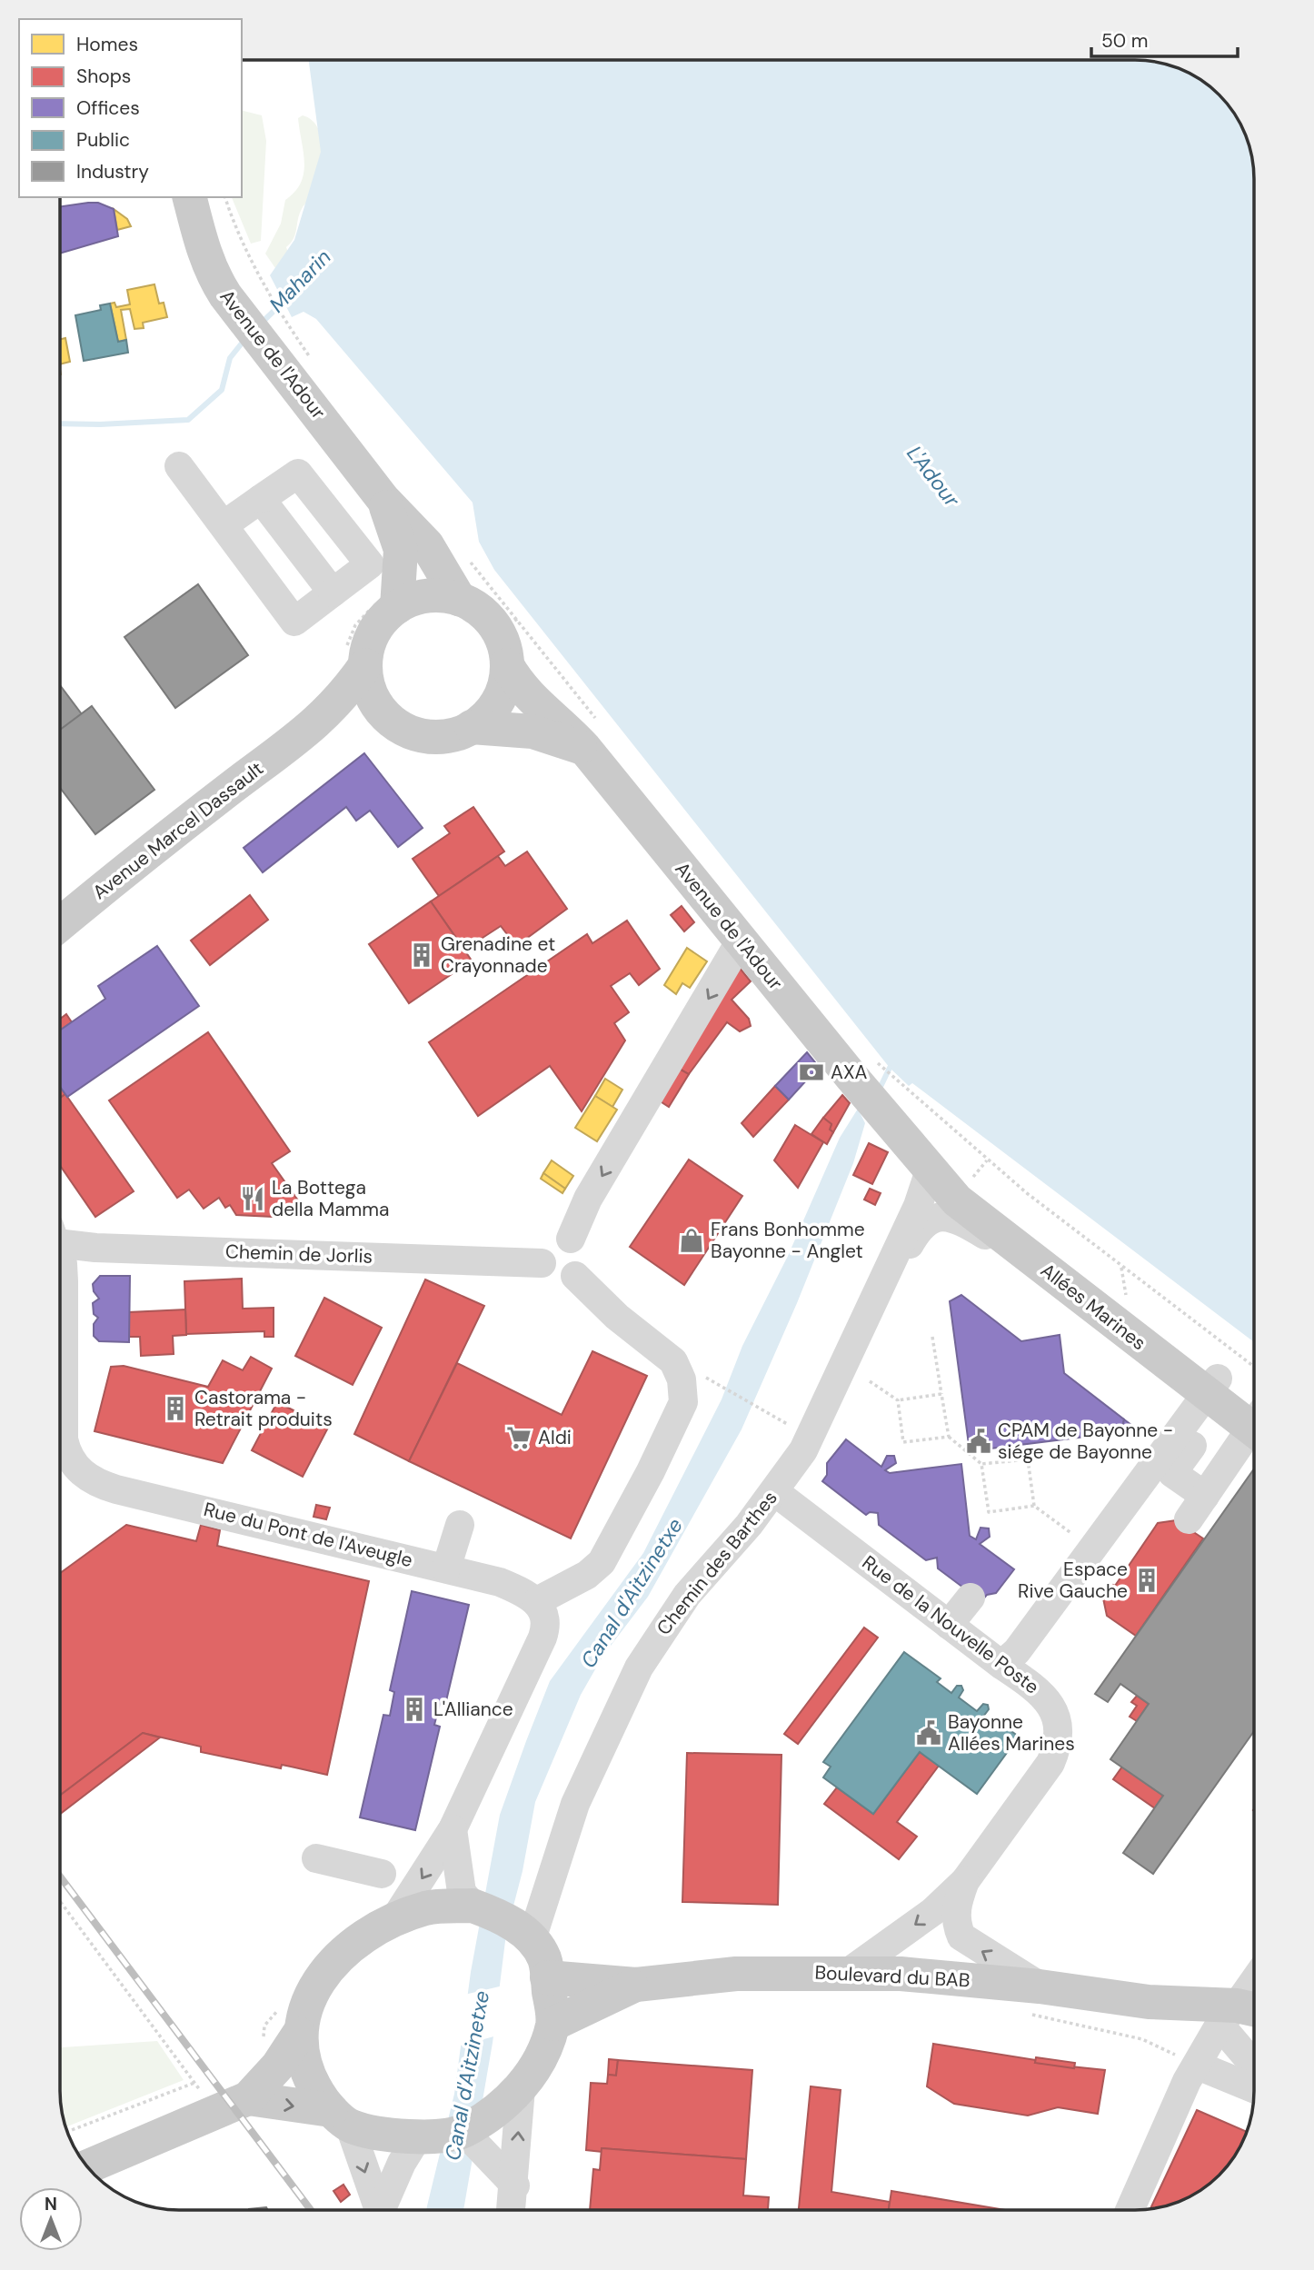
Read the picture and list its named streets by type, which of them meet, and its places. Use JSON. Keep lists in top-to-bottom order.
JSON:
{
  "streets": {
    "main road": [
      "Avenue de l'Adour",
      "Avenue Marcel Dassault",
      "Allées Marines",
      "Boulevard du BAB"
    ],
    "street": [
      "Chemin de Jorlis",
      "Rue du Pont de l'Aveugle",
      "Chemin des Barthes",
      "Rue de la Nouvelle Poste"
    ]
  },
  "crossings": [
    ["Avenue de l'Adour", "Avenue Marcel Dassault"],
    ["Avenue de l'Adour", "Allées Marines"],
    ["Allées Marines", "Chemin des Barthes"],
    ["Chemin des Barthes", "Rue de la Nouvelle Poste"],
    ["Rue de la Nouvelle Poste", "Boulevard du BAB"]
  ],
  "water": ["Maharin", "L'Adour", "Canal d'Aitzinetxe"],
  "places": {
    "building": [
      "Grenadine et Crayonnade",
      "Castorama - Retrait produits",
      "Espace Rive Gauche",
      "L'Alliance"
    ],
    "bank": ["AXA"],
    "restaurant": ["La Bottega della Mamma"],
    "shop": ["Frans Bonhomme Bayonne - Anglet"],
    "supermarket": ["Aldi"],
    "public building": ["CPAM de Bayonne - siége de Bayonne", "Bayonne Allées Marines"]
  },
  "legend": [
    "Homes",
    "Shops",
    "Offices",
    "Public",
    "Industry"
  ],
  "scale_bar": "50 m",
  "north": "top"
}
